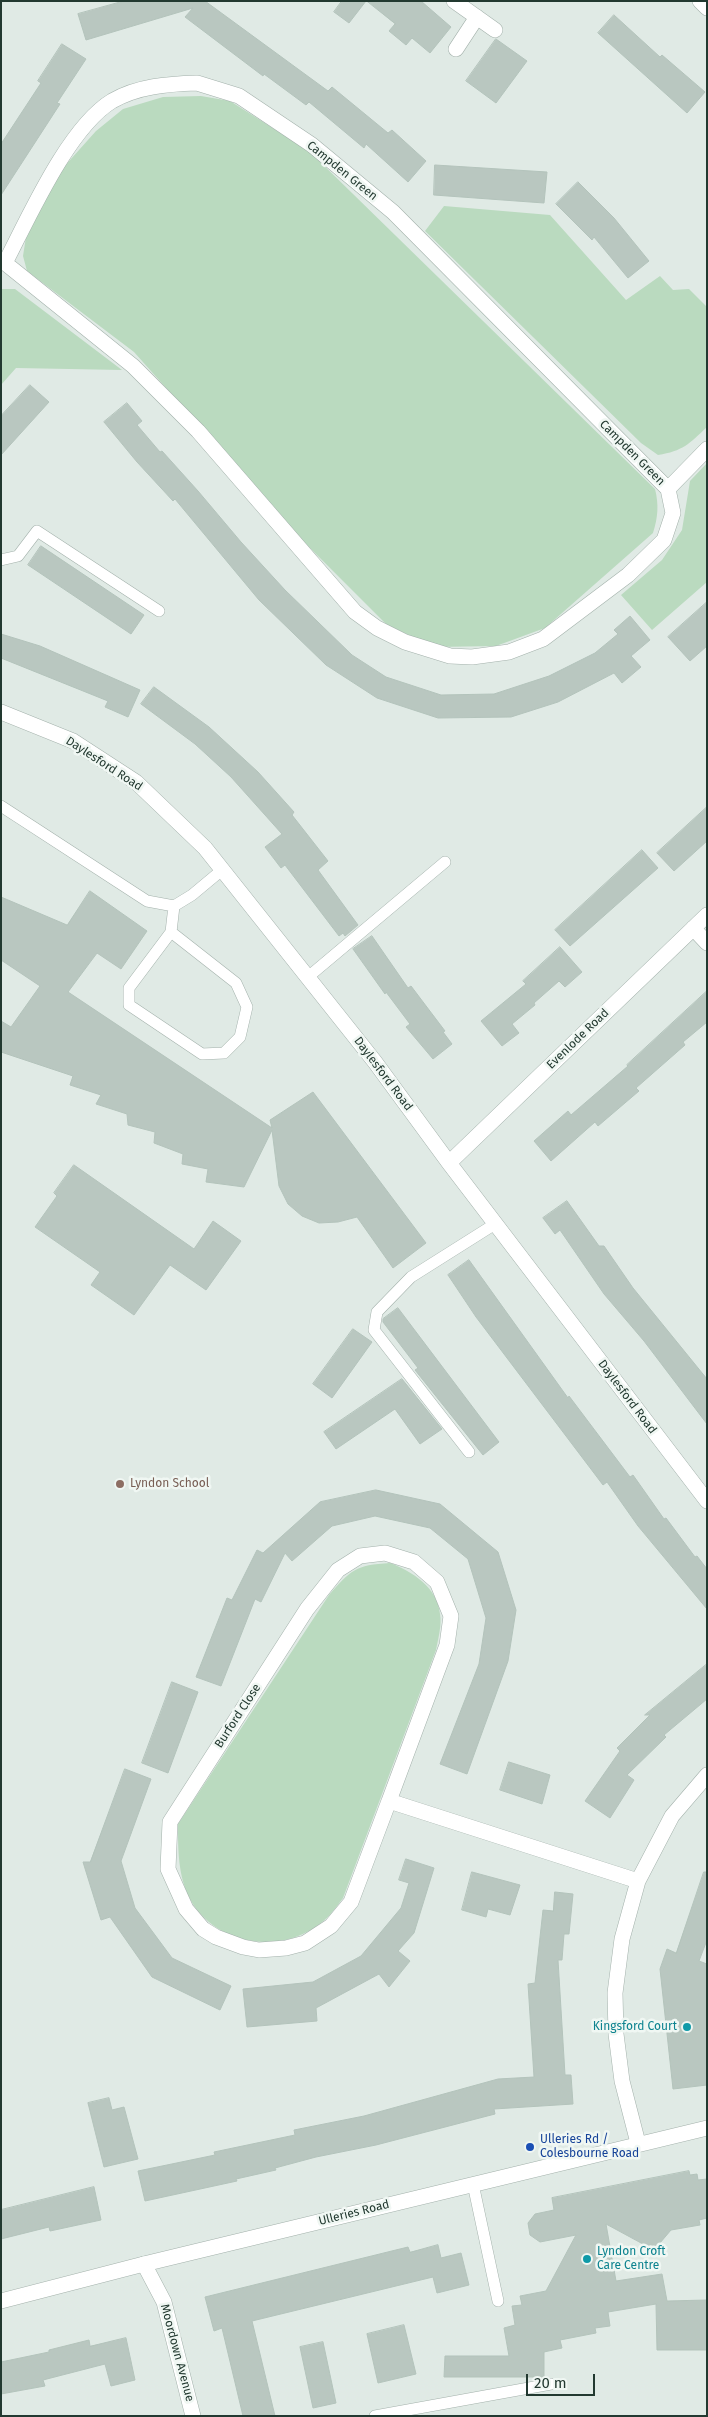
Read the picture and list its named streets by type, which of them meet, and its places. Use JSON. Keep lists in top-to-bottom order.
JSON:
{
  "streets": {
    "street": [
      "Campden Green",
      "Daylesford Road",
      "Evenlode Road",
      "Burford Close",
      "Ulleries Road",
      "Moordown Avenue"
    ]
  },
  "crossings": [
    ["Daylesford Road", "Evenlode Road"],
    ["Ulleries Road", "Moordown Avenue"]
  ],
  "places": [
    "Lyndon School",
    "Kingsford Court",
    "Ulleries Rd / Colesbourne Road",
    "Lyndon Croft Care Centre"
  ],
  "scale_bar": "20 m"
}
